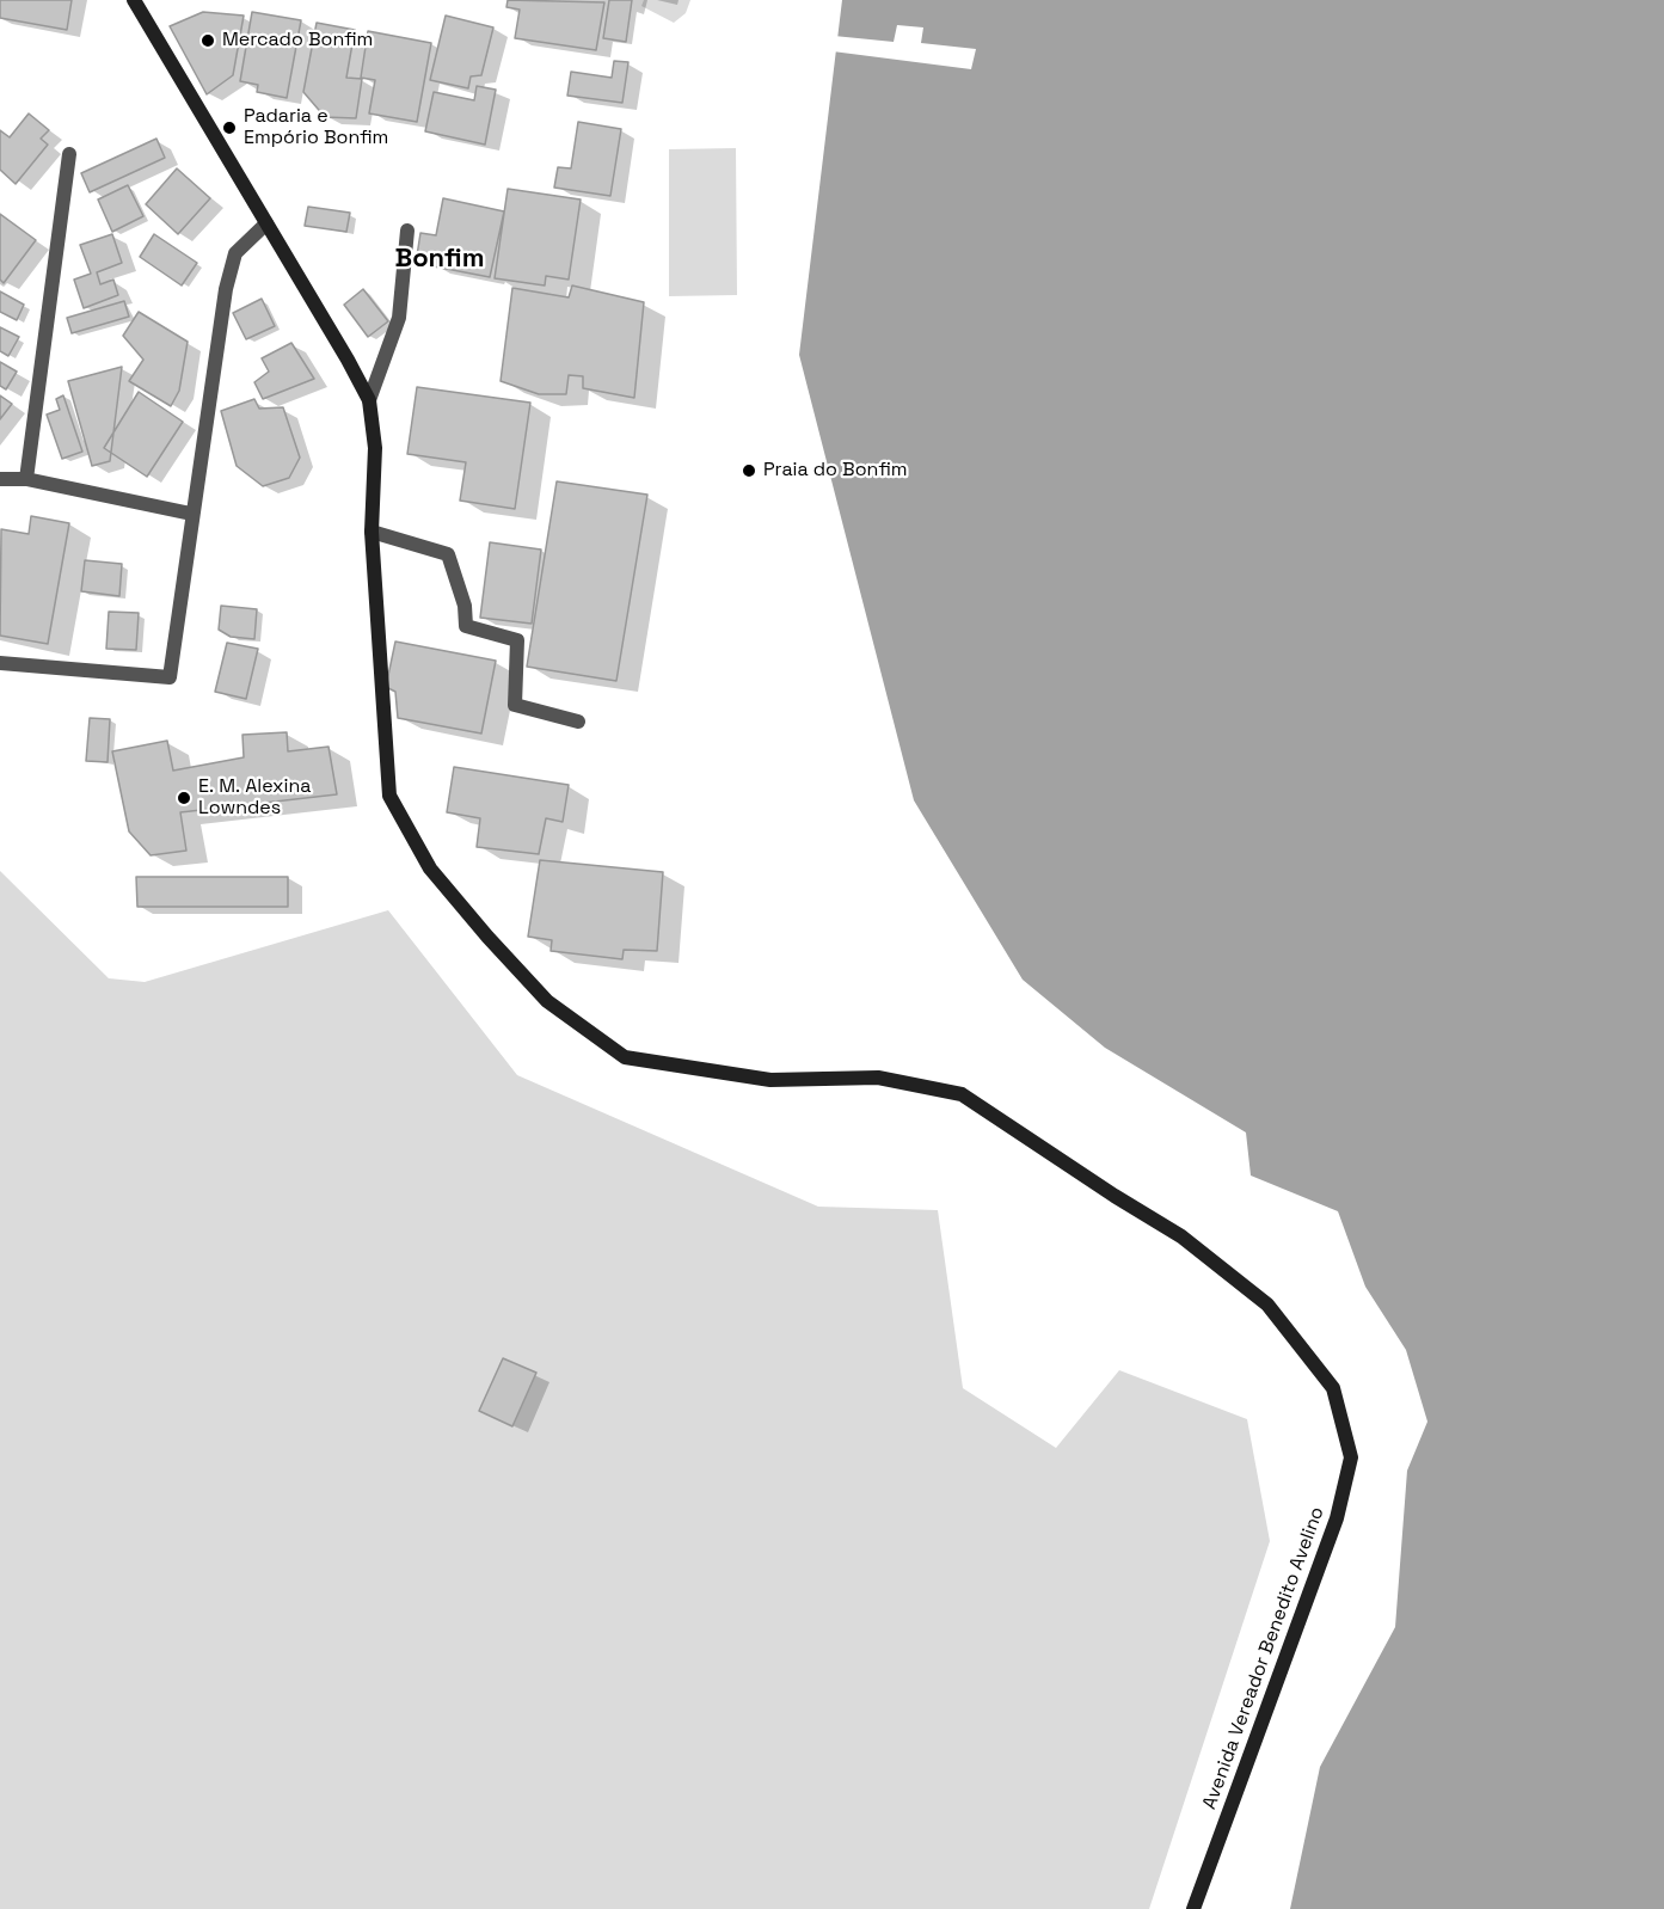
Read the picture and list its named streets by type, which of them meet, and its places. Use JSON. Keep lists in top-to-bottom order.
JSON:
{
  "streets": {
    "main road": ["Avenida Vereador Benedito Avelino"]
  },
  "districts": ["Bonfim"],
  "places": [
    "Mercado Bonfim",
    "Padaria e Empório Bonfim",
    "Praia do Bonfim",
    "E. M. Alexina Lowndes"
  ]
}
